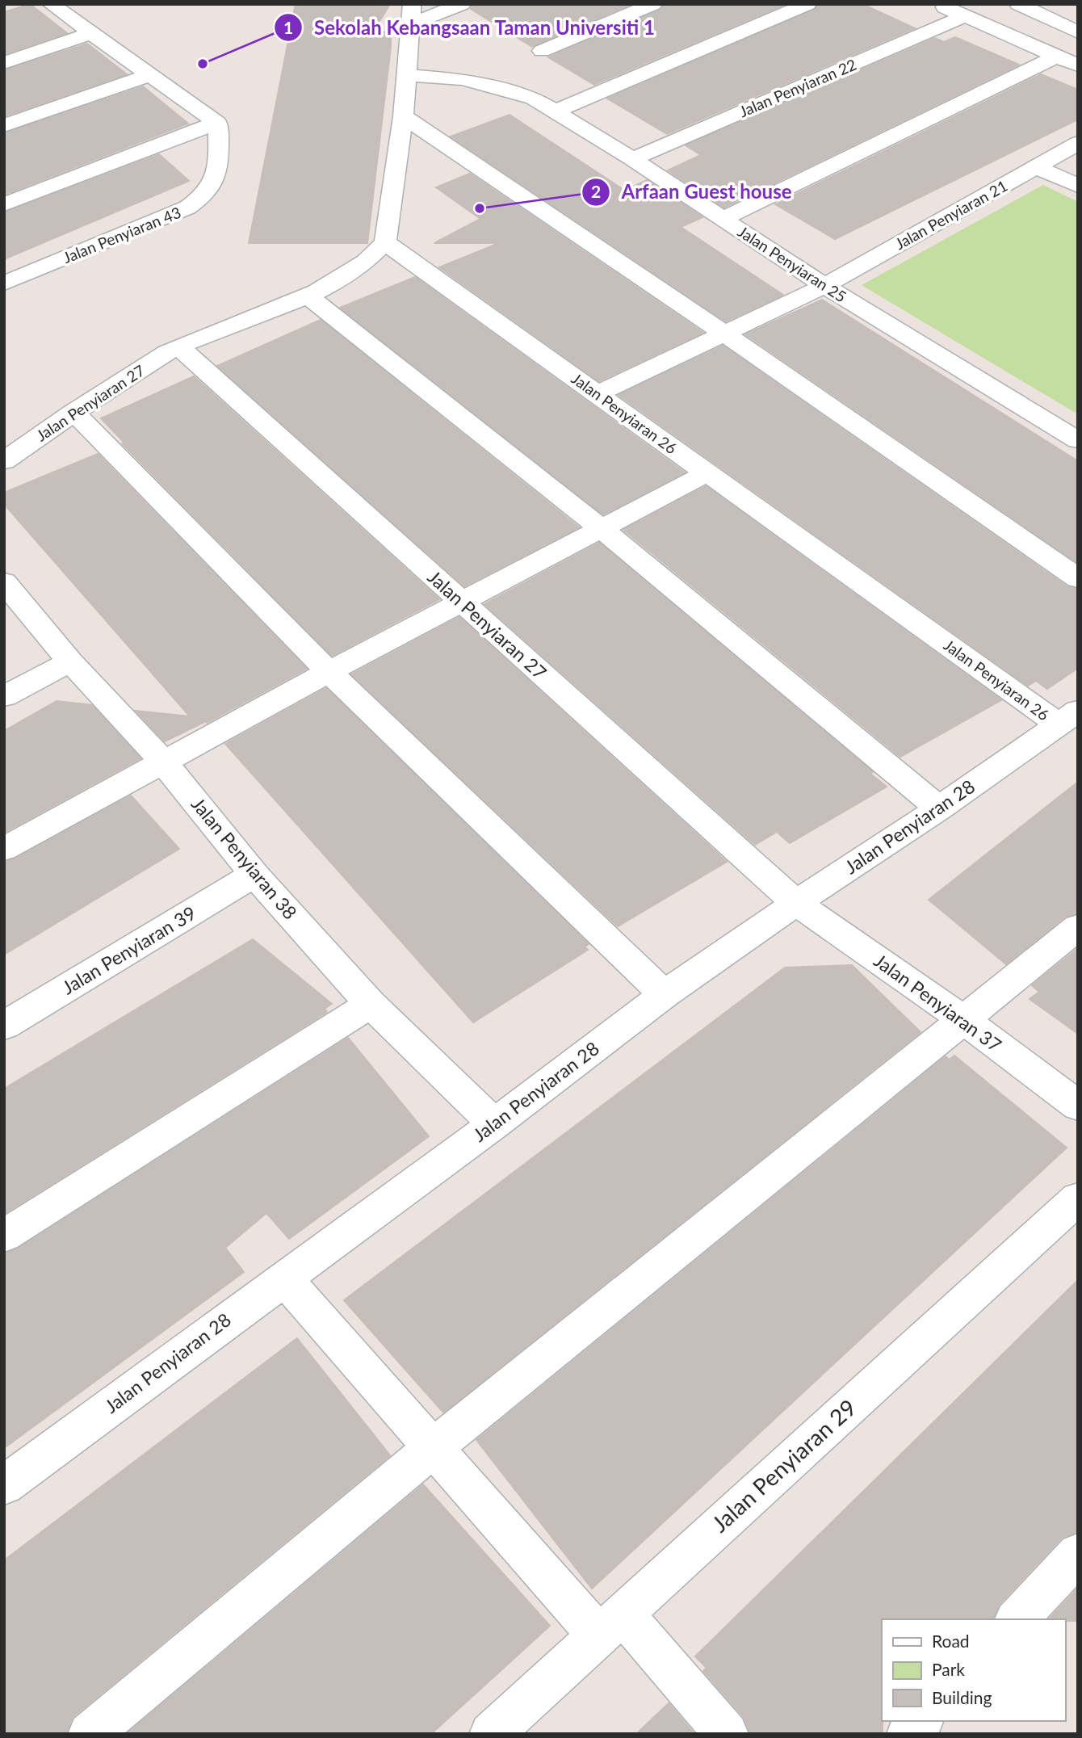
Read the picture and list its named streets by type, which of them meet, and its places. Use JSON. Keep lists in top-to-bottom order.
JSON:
{
  "streets": {
    "street": [
      "Jalan Penyiaran 22",
      "Jalan Penyiaran 21",
      "Jalan Penyiaran 43",
      "Jalan Penyiaran 25",
      "Jalan Penyiaran 27",
      "Jalan Penyiaran 26",
      "Jalan Penyiaran 28",
      "Jalan Penyiaran 38",
      "Jalan Penyiaran 39",
      "Jalan Penyiaran 37",
      "Jalan Penyiaran 29"
    ]
  },
  "crossings": [
    ["Jalan Penyiaran 22", "Jalan Penyiaran 25"],
    ["Jalan Penyiaran 21", "Jalan Penyiaran 25"],
    ["Jalan Penyiaran 21", "Jalan Penyiaran 26"],
    ["Jalan Penyiaran 27", "Jalan Penyiaran 26"],
    ["Jalan Penyiaran 27", "Jalan Penyiaran 28"],
    ["Jalan Penyiaran 27", "Jalan Penyiaran 37"],
    ["Jalan Penyiaran 26", "Jalan Penyiaran 28"],
    ["Jalan Penyiaran 28", "Jalan Penyiaran 38"],
    ["Jalan Penyiaran 28", "Jalan Penyiaran 37"],
    ["Jalan Penyiaran 38", "Jalan Penyiaran 39"]
  ],
  "places": ["Sekolah Kebangsaan Taman Universiti 1", "Arfaan Guest house"],
  "legend": ["Road", "Park", "Building"]
}
